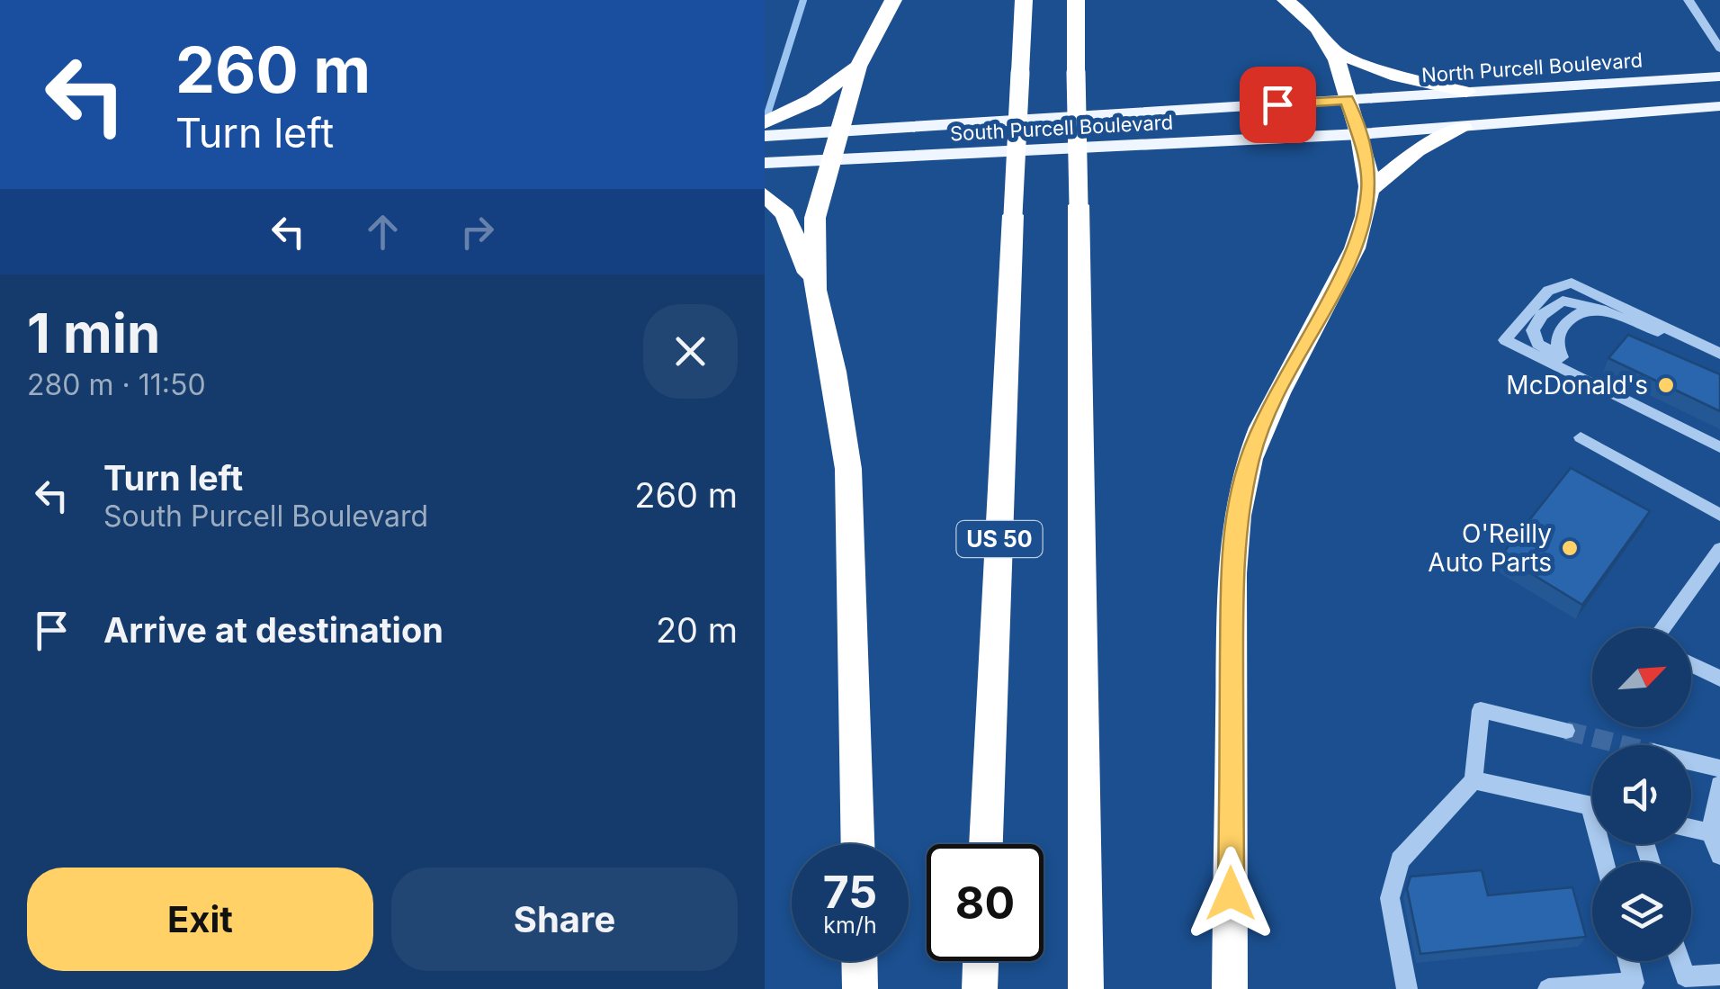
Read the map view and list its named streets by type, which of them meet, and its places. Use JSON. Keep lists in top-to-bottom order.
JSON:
{
  "streets": {
    "highway": ["US 50"],
    "main road": ["North Purcell Boulevard", "South Purcell Boulevard"]
  },
  "crossings": [
    ["North Purcell Boulevard", "South Purcell Boulevard"]
  ],
  "places": ["McDonald's", "O'Reilly Auto Parts"],
  "north": "top right",
  "page": {
    "turn": ["260 m", "Turn left"],
    "heading": ["1 min", "280 m · 11:50"],
    "list": [
      {
        "name": "Turn left",
        "note": "South Purcell Boulevard",
        "value": "260 m"
      },
      {
        "name": "Arrive at destination",
        "value": "20 m"
      }
    ],
    "speed": "75 km/h",
    "limit": "80",
    "buttons": ["Exit", "Share"]
  }
}
